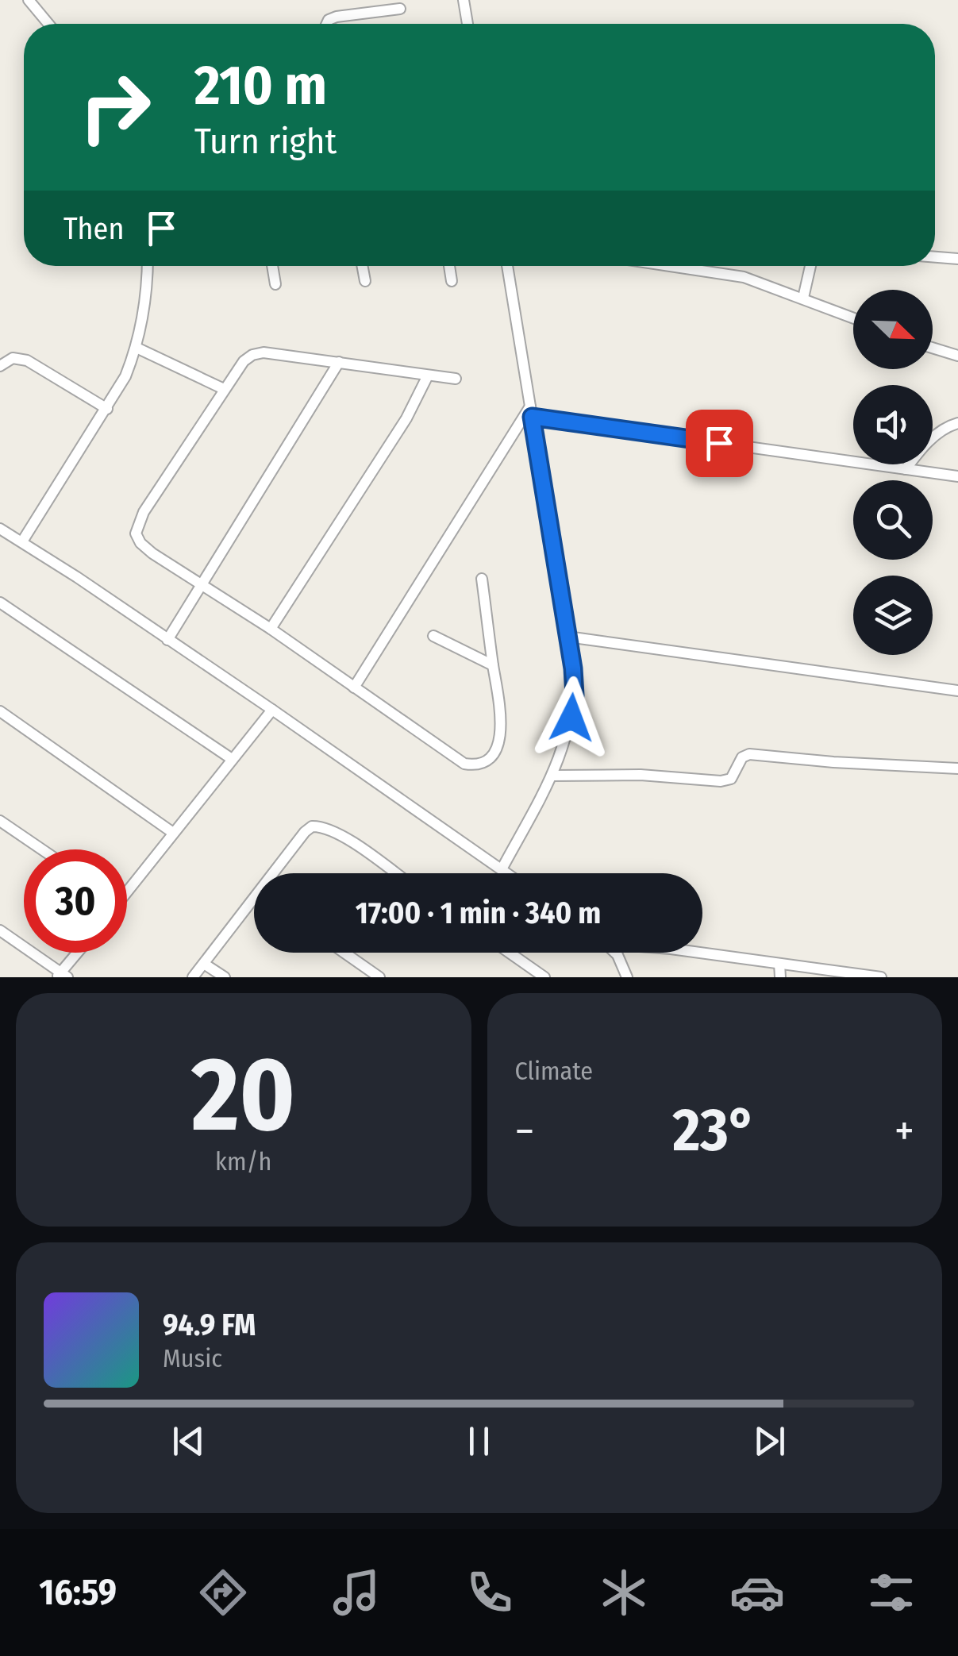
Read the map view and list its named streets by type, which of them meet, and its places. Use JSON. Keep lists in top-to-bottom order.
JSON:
{
  "north": "bottom right",
  "page": {
    "turn": ["210 m", "Turn right"],
    "then": "Then",
    "limit": "30",
    "trip": "17:00 · 1 min · 340 m",
    "tile": [
      ["20", "km/h"],
      "Climate"
    ],
    "heat": ["−", "23°", "+"],
    "song": ["94.9 FM", "Music"],
    "tabs": "16:59"
  }
}
